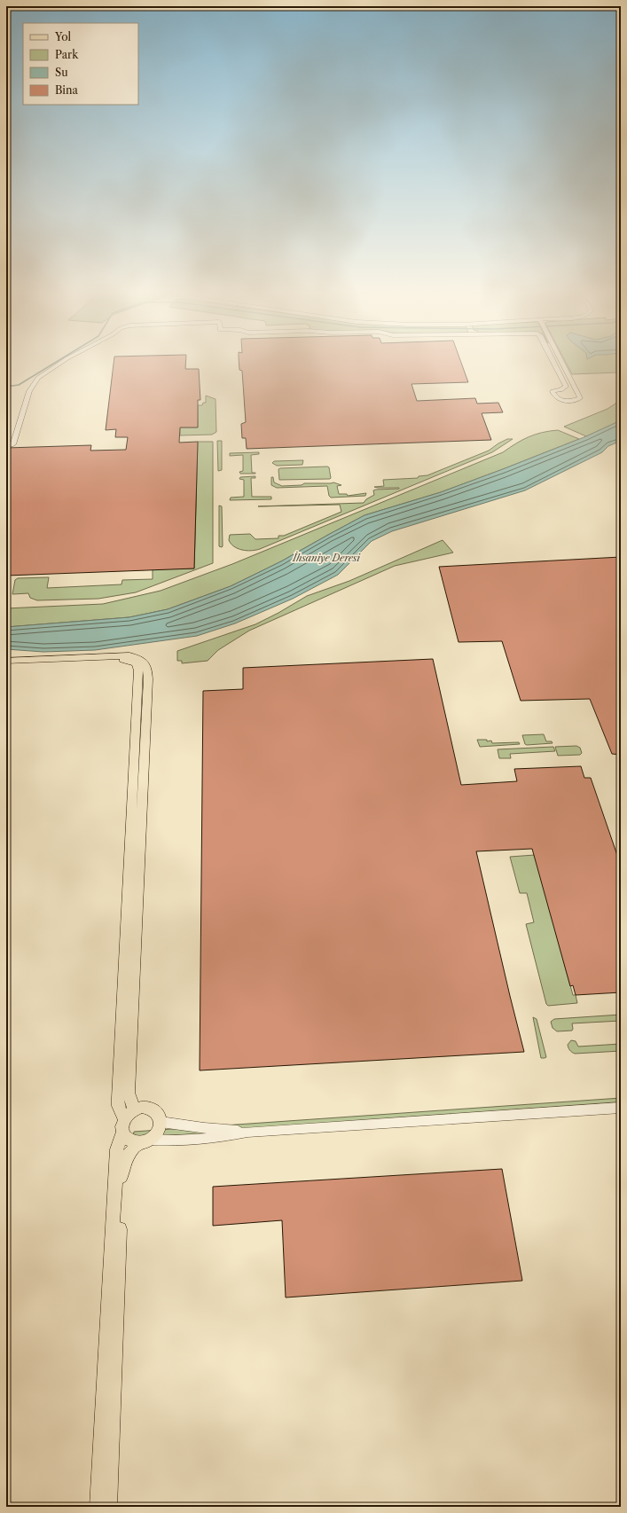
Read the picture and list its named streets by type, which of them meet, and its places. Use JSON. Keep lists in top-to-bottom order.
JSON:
{
  "water": ["İhsaniye Deresi"],
  "legend": [
    "Yol",
    "Park",
    "Su",
    "Bina"
  ]
}
